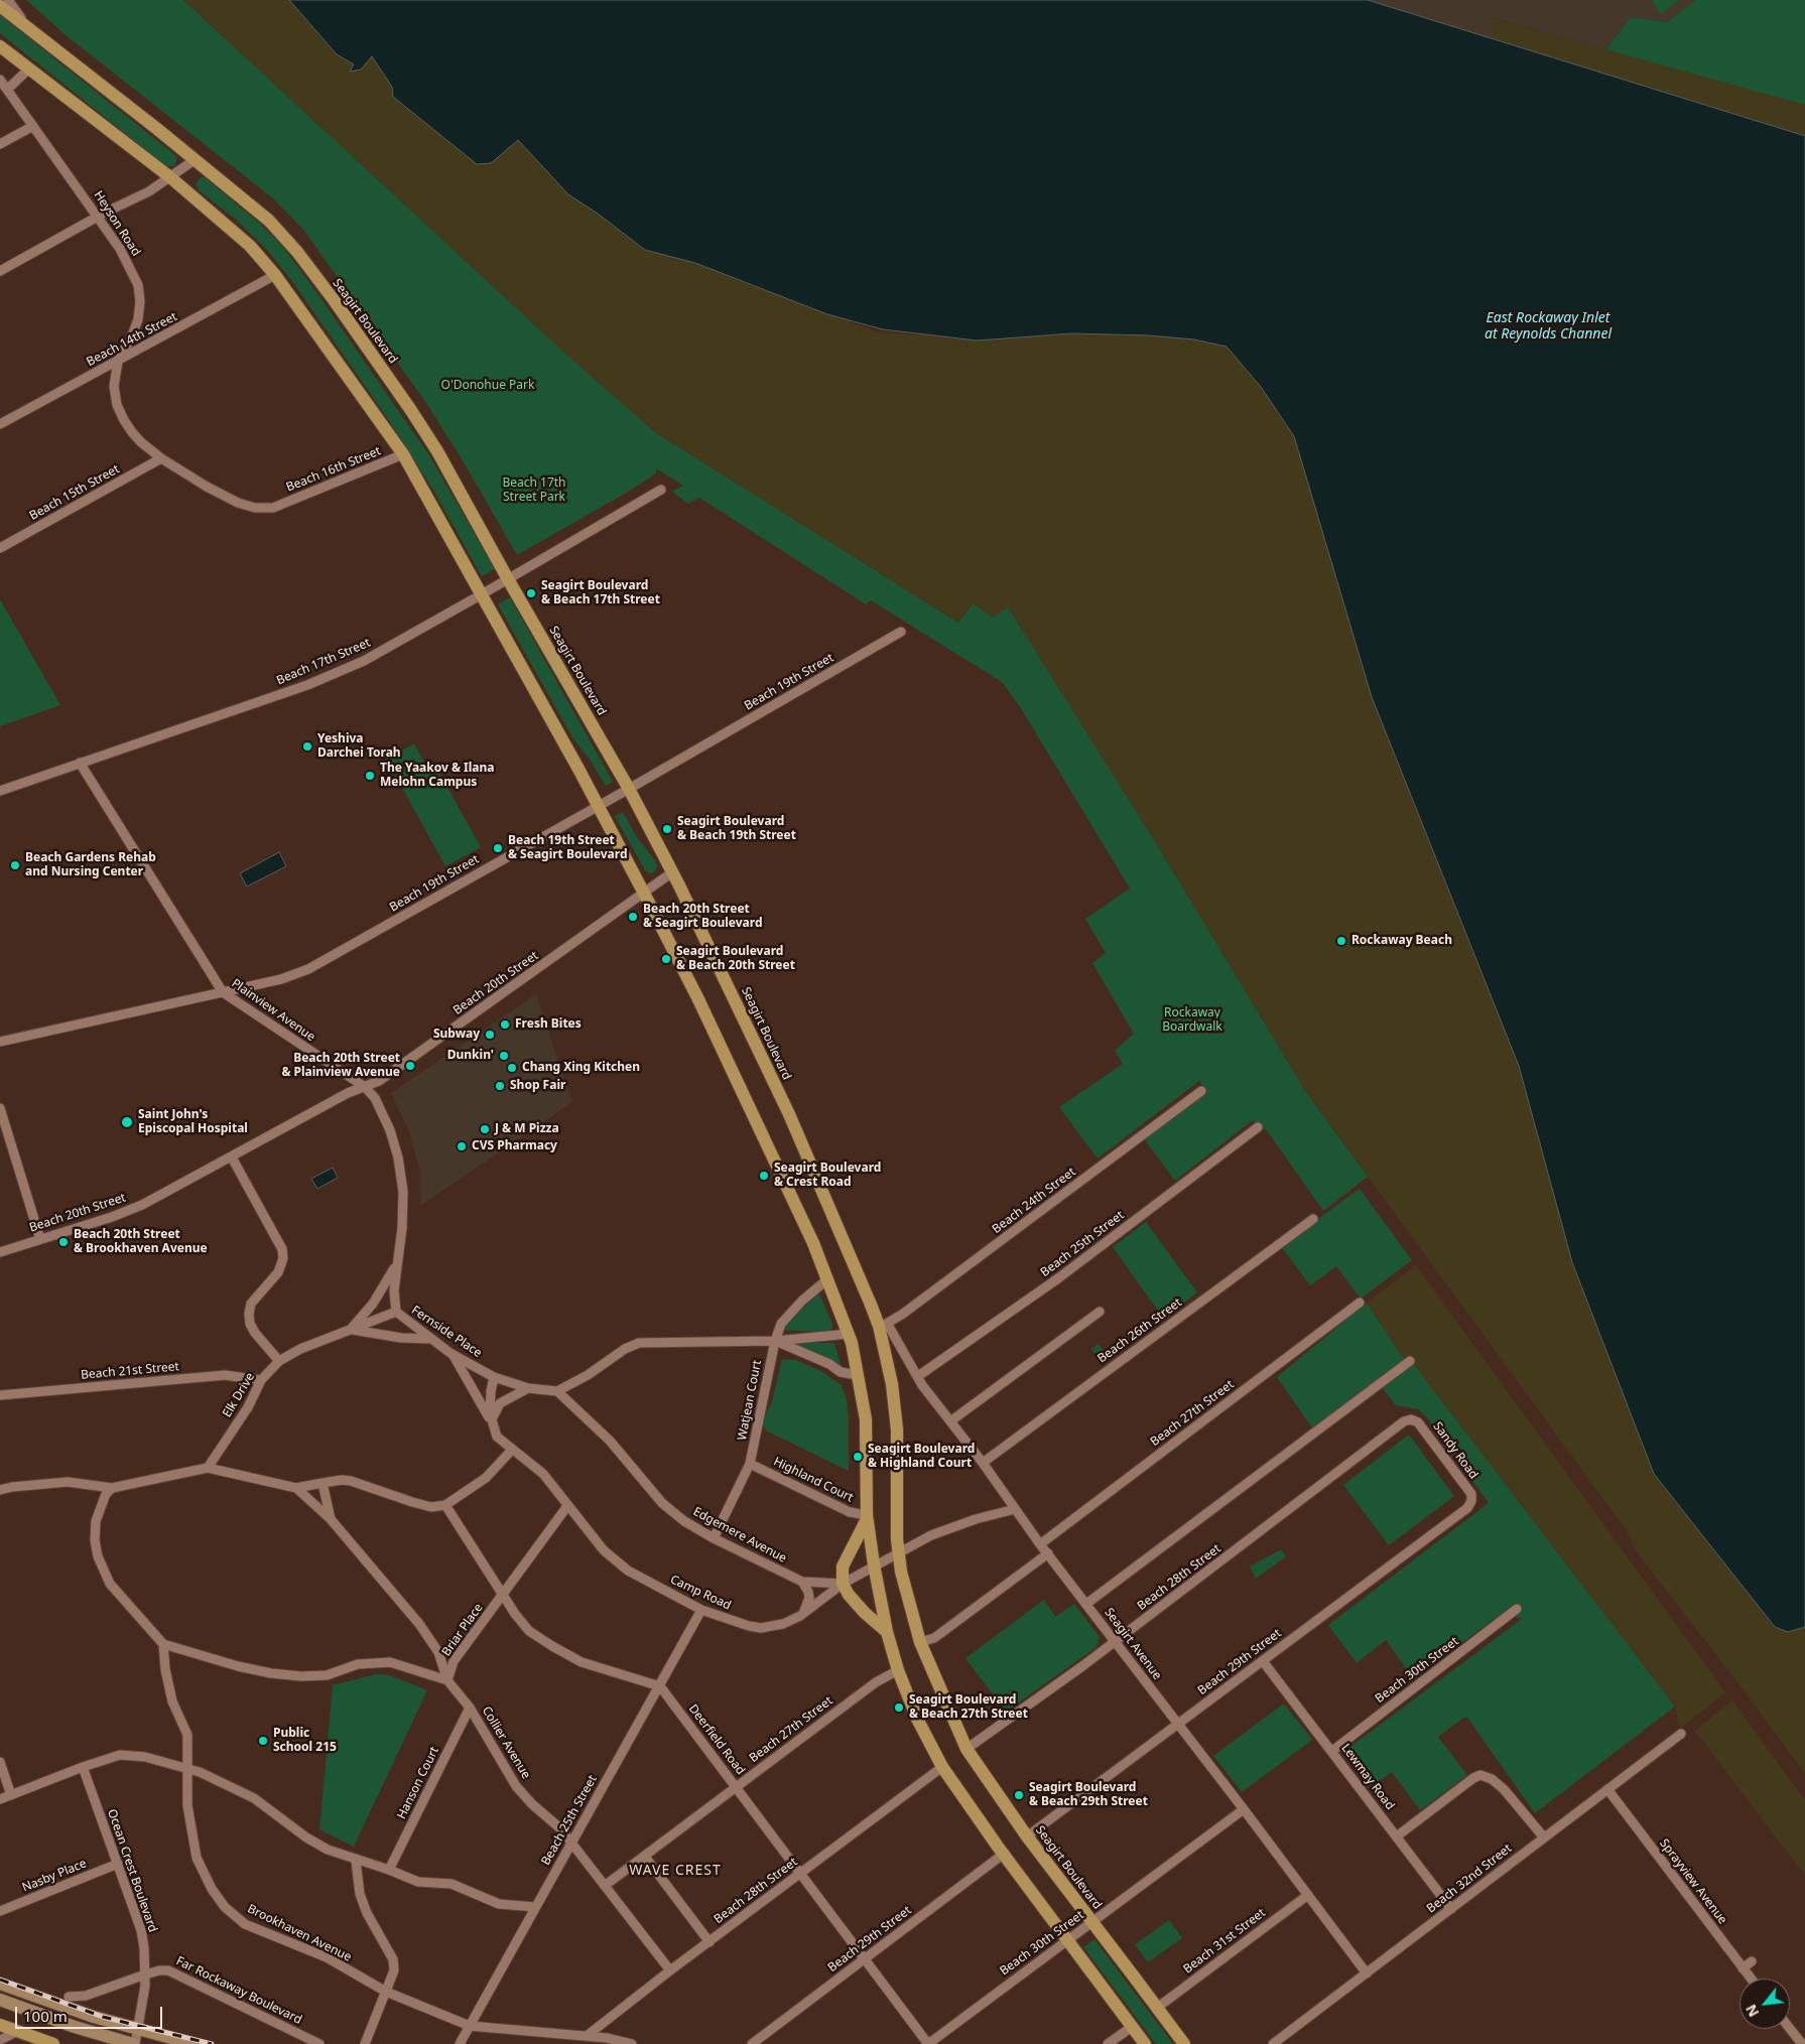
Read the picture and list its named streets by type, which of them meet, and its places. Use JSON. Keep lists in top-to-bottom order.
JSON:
{
  "streets": {
    "main road": ["Seagirt Boulevard"],
    "street": [
      "Heyson Road",
      "Beach 14th Street",
      "Beach 16th Street",
      "Beach 15th Street",
      "Beach 17th Street",
      "Beach 19th Street",
      "Beach 20th Street",
      "Plainview Avenue",
      "Beach 24th Street",
      "Beach 25th Street",
      "Beach 26th Street",
      "Fernside Place",
      "Beach 21st Street",
      "Elk Drive",
      "Watjean Court",
      "Beach 27th Street",
      "Sandy Road",
      "Highland Court",
      "Edgemere Avenue",
      "Beach 28th Street",
      "Camp Road",
      "Briar Place",
      "Seagirt Avenue",
      "Beach 29th Street",
      "Beach 30th Street",
      "Deerfield Road",
      "Collier Avenue",
      "Lewmay Road",
      "Hanson Court",
      "Ocean Crest Boulevard",
      "Nasby Place",
      "Beach 32nd Street",
      "Sprayview Avenue",
      "Brookhaven Avenue",
      "Beach 31st Street",
      "Far Rockaway Boulevard"
    ]
  },
  "crossings": [
    ["Heyson Road", "Beach 14th Street"],
    ["Heyson Road", "Beach 16th Street"],
    ["Heyson Road", "Beach 15th Street"],
    ["Seagirt Boulevard", "Beach 17th Street"],
    ["Seagirt Boulevard", "Beach 19th Street"],
    ["Seagirt Boulevard", "Beach 20th Street"],
    ["Seagirt Boulevard", "Beach 24th Street"],
    ["Seagirt Boulevard", "Beach 28th Street"],
    ["Seagirt Boulevard", "Camp Road"],
    ["Seagirt Boulevard", "Seagirt Avenue"],
    ["Seagirt Boulevard", "Beach 29th Street"],
    ["Seagirt Boulevard", "Beach 30th Street"],
    ["Seagirt Boulevard", "Beach 31st Street"],
    ["Beach 17th Street", "Plainview Avenue"],
    ["Beach 19th Street", "Plainview Avenue"],
    ["Beach 20th Street", "Plainview Avenue"],
    ["Plainview Avenue", "Fernside Place"],
    ["Beach 24th Street", "Seagirt Avenue"],
    ["Beach 25th Street", "Camp Road"],
    ["Beach 25th Street", "Seagirt Avenue"],
    ["Beach 25th Street", "Deerfield Road"],
    ["Beach 25th Street", "Collier Avenue"],
    ["Beach 25th Street", "Brookhaven Avenue"],
    ["Beach 26th Street", "Seagirt Avenue"],
    ["Fernside Place", "Elk Drive"],
    ["Fernside Place", "Edgemere Avenue"],
    ["Fernside Place", "Camp Road"],
    ["Beach 21st Street", "Elk Drive"],
    ["Elk Drive", "Collier Avenue"],
    ["Watjean Court", "Highland Court"],
    ["Watjean Court", "Edgemere Avenue"],
    ["Beach 27th Street", "Seagirt Avenue"],
    ["Beach 27th Street", "Deerfield Road"],
    ["Beach 27th Street", "Collier Avenue"],
    ["Sandy Road", "Beach 28th Street"],
    ["Sandy Road", "Beach 29th Street"],
    ["Edgemere Avenue", "Camp Road"],
    ["Beach 28th Street", "Seagirt Avenue"],
    ["Beach 28th Street", "Deerfield Road"],
    ["Beach 28th Street", "Collier Avenue"],
    ["Beach 28th Street", "Brookhaven Avenue"],
    ["Camp Road", "Briar Place"],
    ["Camp Road", "Seagirt Avenue"],
    ["Briar Place", "Collier Avenue"],
    ["Seagirt Avenue", "Beach 29th Street"],
    ["Seagirt Avenue", "Beach 30th Street"],
    ["Seagirt Avenue", "Beach 32nd Street"],
    ["Seagirt Avenue", "Beach 31st Street"],
    ["Beach 29th Street", "Deerfield Road"],
    ["Beach 29th Street", "Lewmay Road"],
    ["Beach 30th Street", "Deerfield Road"],
    ["Beach 30th Street", "Lewmay Road"],
    ["Collier Avenue", "Hanson Court"],
    ["Lewmay Road", "Beach 32nd Street"],
    ["Ocean Crest Boulevard", "Nasby Place"],
    ["Ocean Crest Boulevard", "Far Rockaway Boulevard"],
    ["Beach 32nd Street", "Sprayview Avenue"]
  ],
  "districts": ["WAVE CREST"],
  "water": ["East Rockaway Inlet at Reynolds Channel"],
  "parks": ["O'Donohue Park", "Beach 17th Street Park", "Rockaway Boardwalk"],
  "places": [
    "Seagirt Boulevard & Beach 17th Street",
    "Yeshiva Darchei Torah",
    "The Yaakov & Ilana Melohn Campus",
    "Seagirt Boulevard & Beach 19th Street",
    "Beach 19th Street & Seagirt Boulevard",
    "Beach Gardens Rehab and Nursing Center",
    "Beach 20th Street & Seagirt Boulevard",
    "Rockaway Beach",
    "Seagirt Boulevard & Beach 20th Street",
    "Fresh Bites",
    "Subway",
    "Dunkin'",
    "Beach 20th Street & Plainview Avenue",
    "Chang Xing Kitchen",
    "Shop Fair",
    "Saint John's Episcopal Hospital",
    "J & M Pizza",
    "CVS Pharmacy",
    "Seagirt Boulevard & Crest Road",
    "Beach 20th Street & Brookhaven Avenue",
    "Seagirt Boulevard & Highland Court",
    "Seagirt Boulevard & Beach 27th Street",
    "Public School 215",
    "Seagirt Boulevard & Beach 29th Street"
  ],
  "scale_bar": "100 m",
  "north": "bottom left"
}
